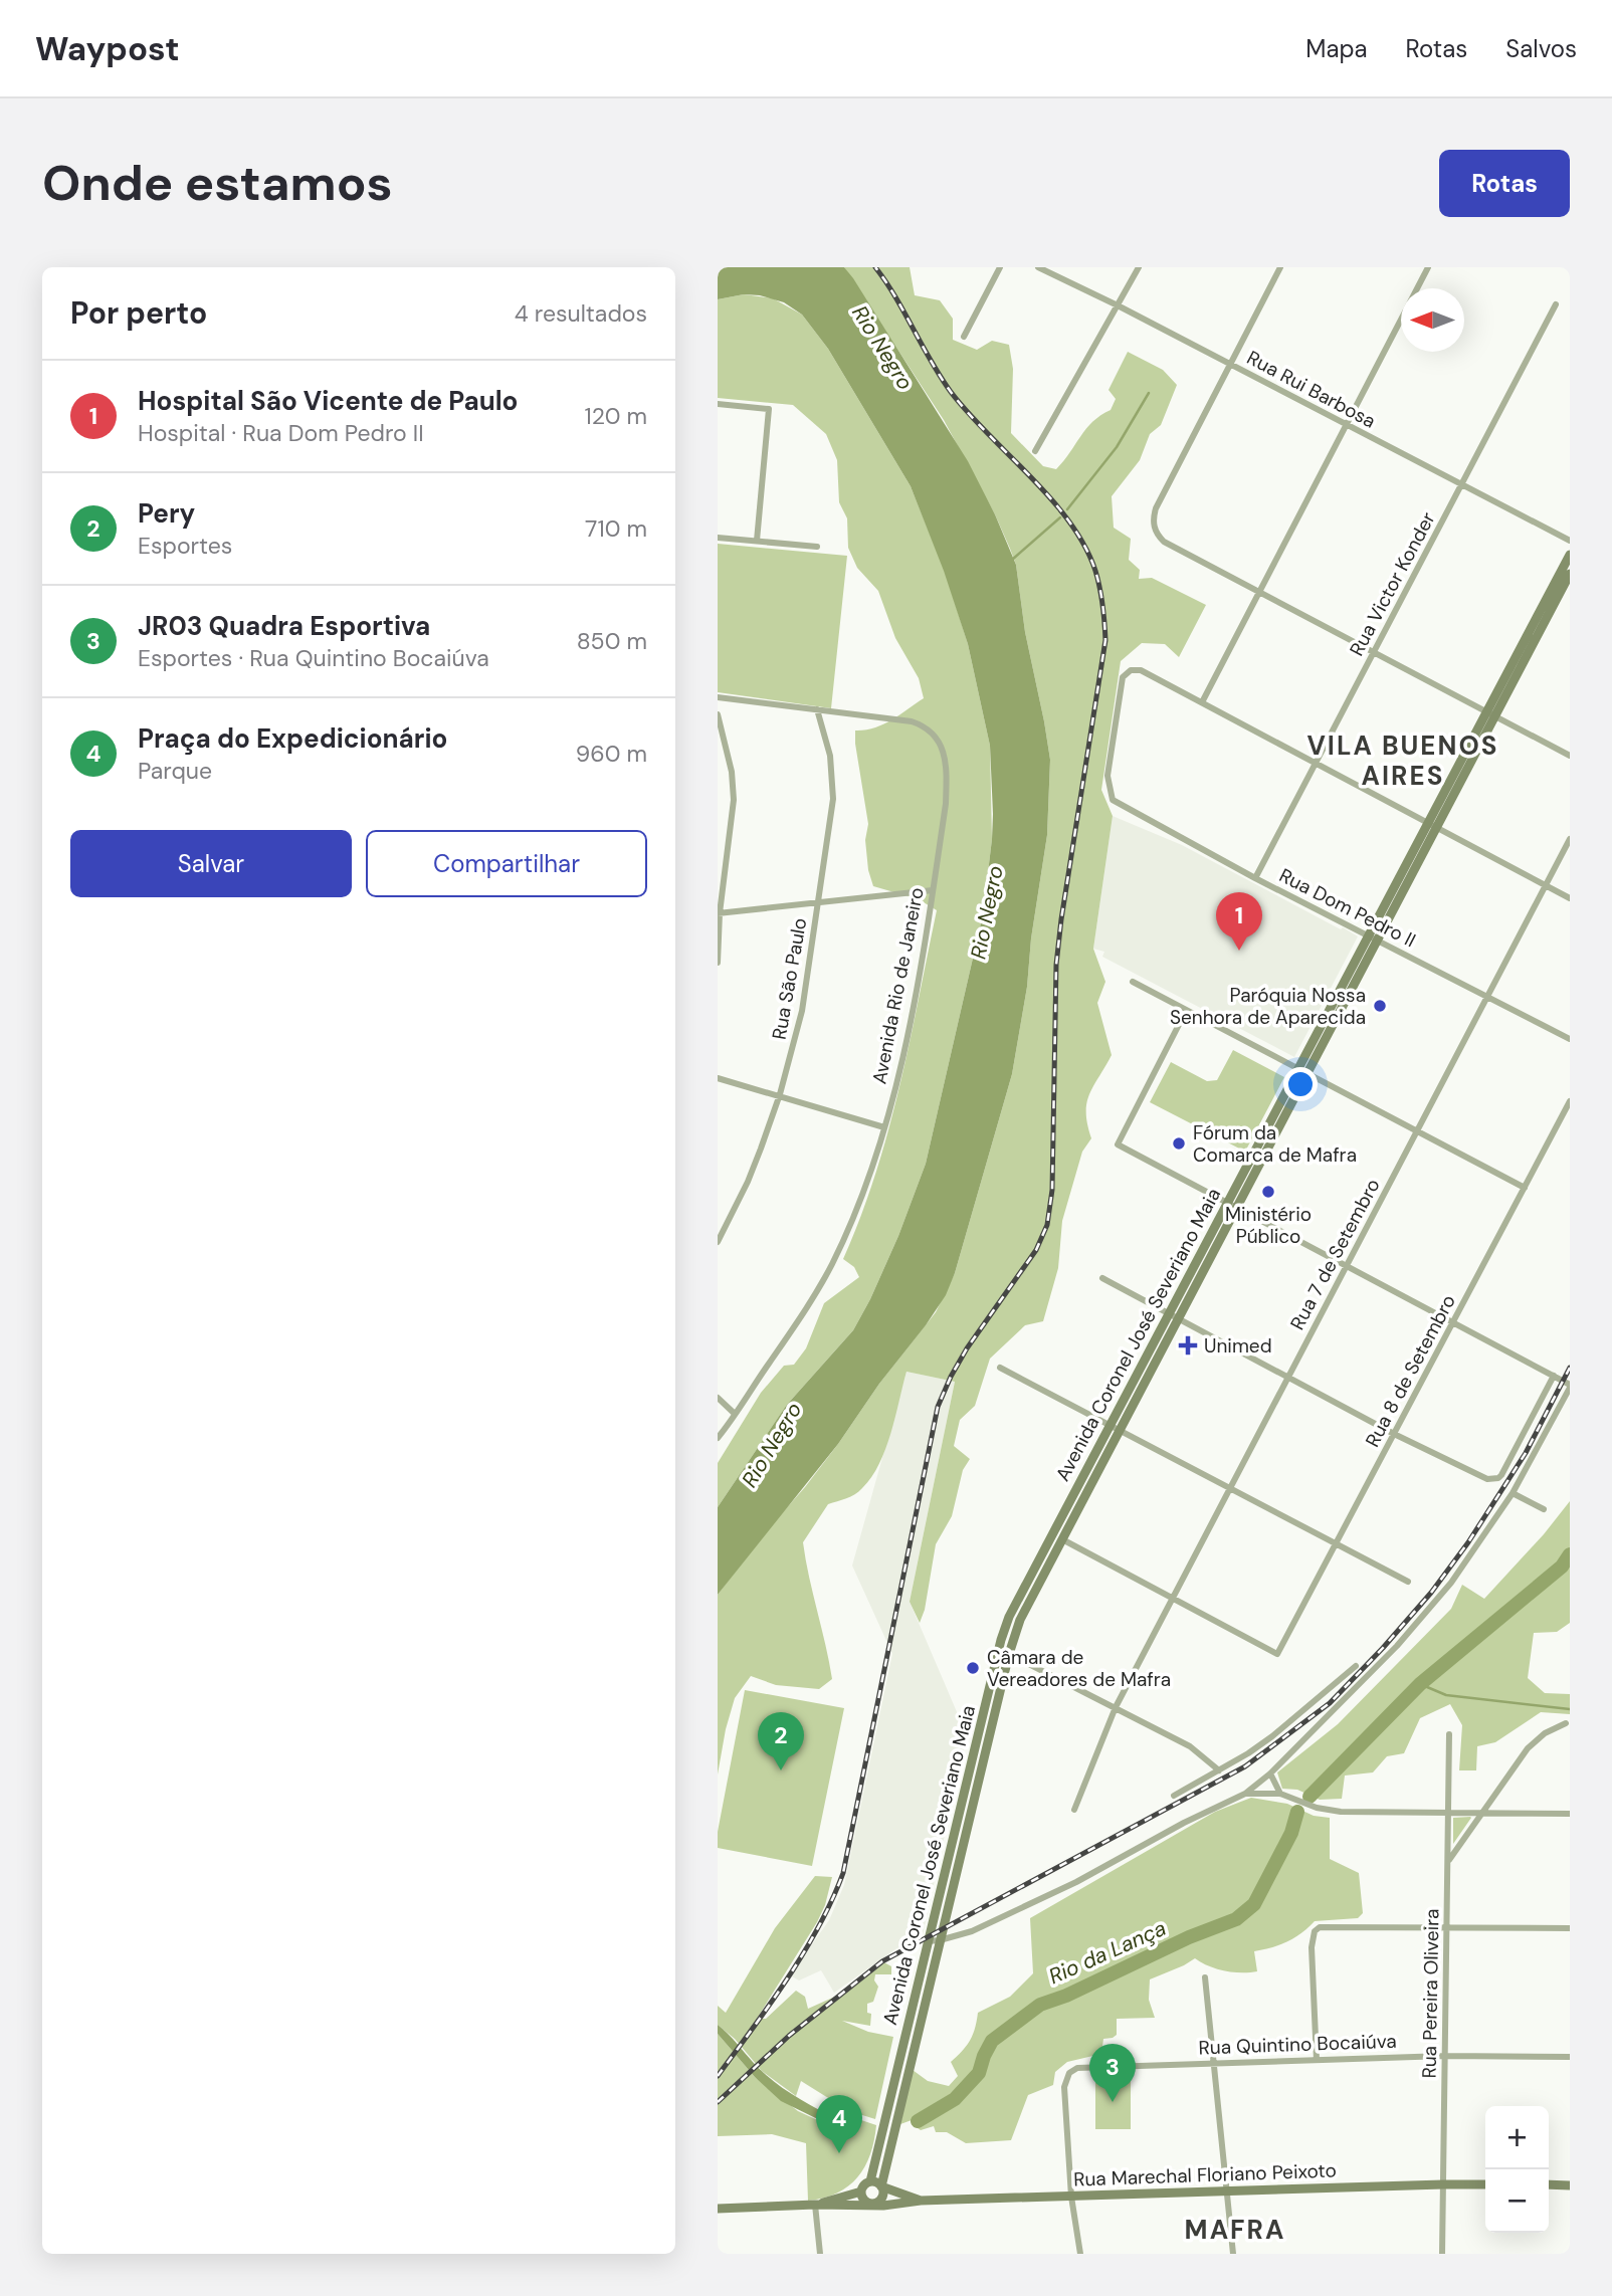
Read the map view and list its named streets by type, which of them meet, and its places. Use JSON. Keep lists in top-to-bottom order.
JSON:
{
  "streets": {
    "main road": ["Avenida Coronel José Severiano Maia", "Rua Marechal Floriano Peixoto"],
    "street": [
      "Rua Rui Barbosa",
      "Rua Victor Konder",
      "Rua Dom Pedro II",
      "Rua São Paulo",
      "Avenida Rio de Janeiro",
      "Rua 7 de Setembro",
      "Rua 8 de Setembro",
      "Rua Pereira Oliveira",
      "Rua Quintino Bocaiúva"
    ]
  },
  "crossings": [
    ["Rua Rui Barbosa", "Rua Victor Konder"],
    ["Rua Victor Konder", "Rua Dom Pedro II"],
    ["Rua Dom Pedro II", "Rua 7 de Setembro"],
    ["Rua Dom Pedro II", "Avenida Coronel José Severiano Maia"],
    ["Rua São Paulo", "Avenida Rio de Janeiro"],
    ["Rua 7 de Setembro", "Rua 8 de Setembro"],
    ["Avenida Coronel José Severiano Maia", "Rua Marechal Floriano Peixoto"],
    ["Rua Pereira Oliveira", "Rua Quintino Bocaiúva"],
    ["Rua Pereira Oliveira", "Rua Marechal Floriano Peixoto"],
    ["Rua Quintino Bocaiúva", "Rua Marechal Floriano Peixoto"]
  ],
  "districts": ["VILA BUENOS AIRES", "MAFRA"],
  "water": ["Rio Negro", "Rio da Lança"],
  "places": {
    "other": [
      "Paróquia Nossa Senhora de Aparecida",
      "Fórum da Comarca de Mafra",
      "Ministério Público",
      "Câmara de Vereadores de Mafra"
    ],
    "health": ["Unimed"]
  },
  "north": "left",
  "page": {
    "header": "Waypost",
    "nav": ["Mapa", "Rotas", "Salvos"],
    "buttons": [
      "Rotas",
      ["Salvar", "Compartilhar"]
    ],
    "title": "Onde estamos",
    "heading": ["Por perto", "4 resultados"],
    "list": [
      {
        "mark": "1",
        "name": "Hospital São Vicente de Paulo",
        "note": "Hospital · Rua Dom Pedro II",
        "value": "120 m"
      },
      {
        "mark": "2",
        "name": "Pery",
        "note": "Esportes",
        "value": "710 m"
      },
      {
        "mark": "3",
        "name": "JR03 Quadra Esportiva",
        "note": "Esportes · Rua Quintino Bocaiúva",
        "value": "850 m"
      },
      {
        "mark": "4",
        "name": "Praça do Expedicionário",
        "note": "Parque",
        "value": "960 m"
      }
    ],
    "pins": [
      "1",
      "2",
      "3",
      "4"
    ],
    "map_buttons": ["+", "−"]
  }
}
